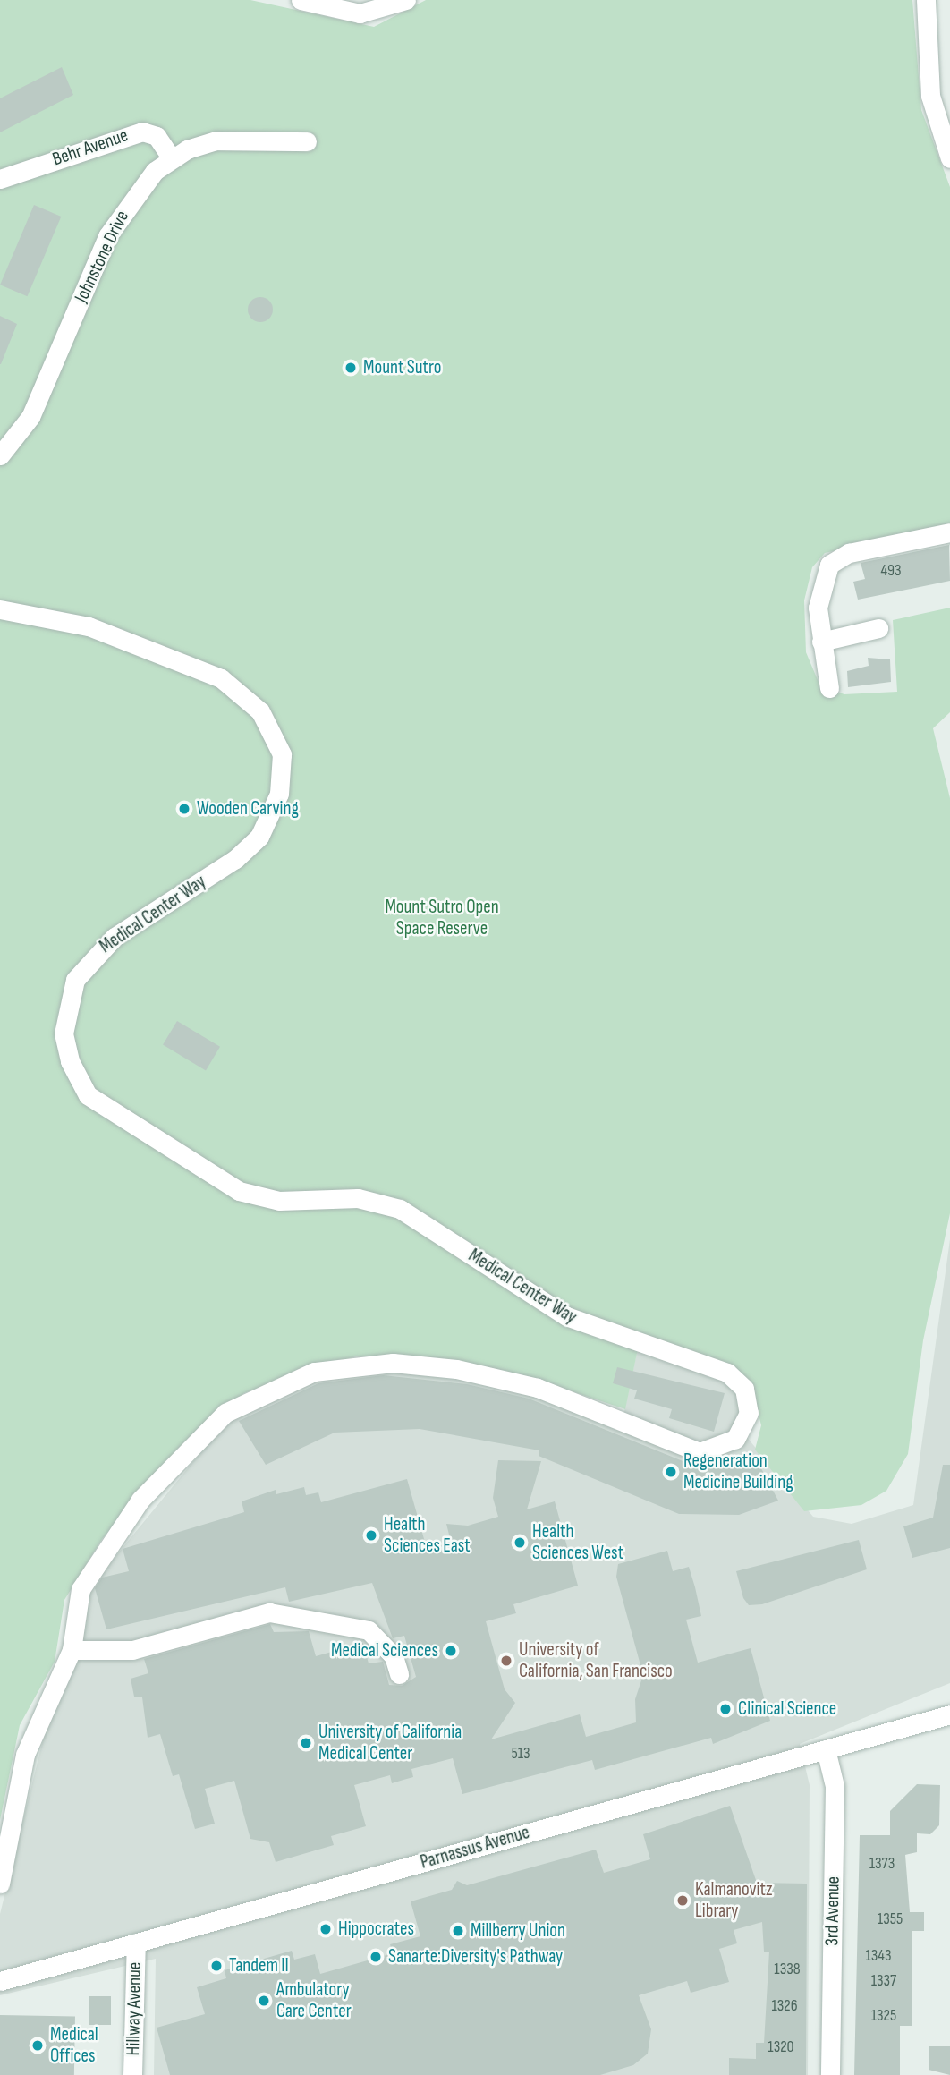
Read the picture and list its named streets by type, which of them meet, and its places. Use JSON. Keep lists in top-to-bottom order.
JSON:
{
  "streets": {
    "street": [
      "Behr Avenue",
      "Johnstone Drive",
      "Medical Center Way",
      "Parnassus Avenue",
      "3rd Avenue",
      "Hillway Avenue"
    ]
  },
  "crossings": [
    ["Behr Avenue", "Johnstone Drive"],
    ["Parnassus Avenue", "3rd Avenue"],
    ["Parnassus Avenue", "Hillway Avenue"]
  ],
  "parks": ["Mount Sutro Open Space Reserve"],
  "places": [
    "Mount Sutro",
    "Wooden Carving",
    "Regeneration Medicine Building",
    "Health Sciences East",
    "Health Sciences West",
    "Medical Sciences",
    "University of California, San Francisco",
    "Clinical Science",
    "University of California Medical Center",
    "Kalmanovitz Library",
    "Hippocrates",
    "Millberry Union",
    "Sanarte:Diversity's Pathway",
    "Tandem II",
    "Ambulatory Care Center",
    "Medical Offices"
  ],
  "house_numbers": [
    "493",
    "513",
    "1373",
    "1355",
    "1343",
    "1338",
    "1337",
    "1326",
    "1325",
    "1320"
  ]
}
